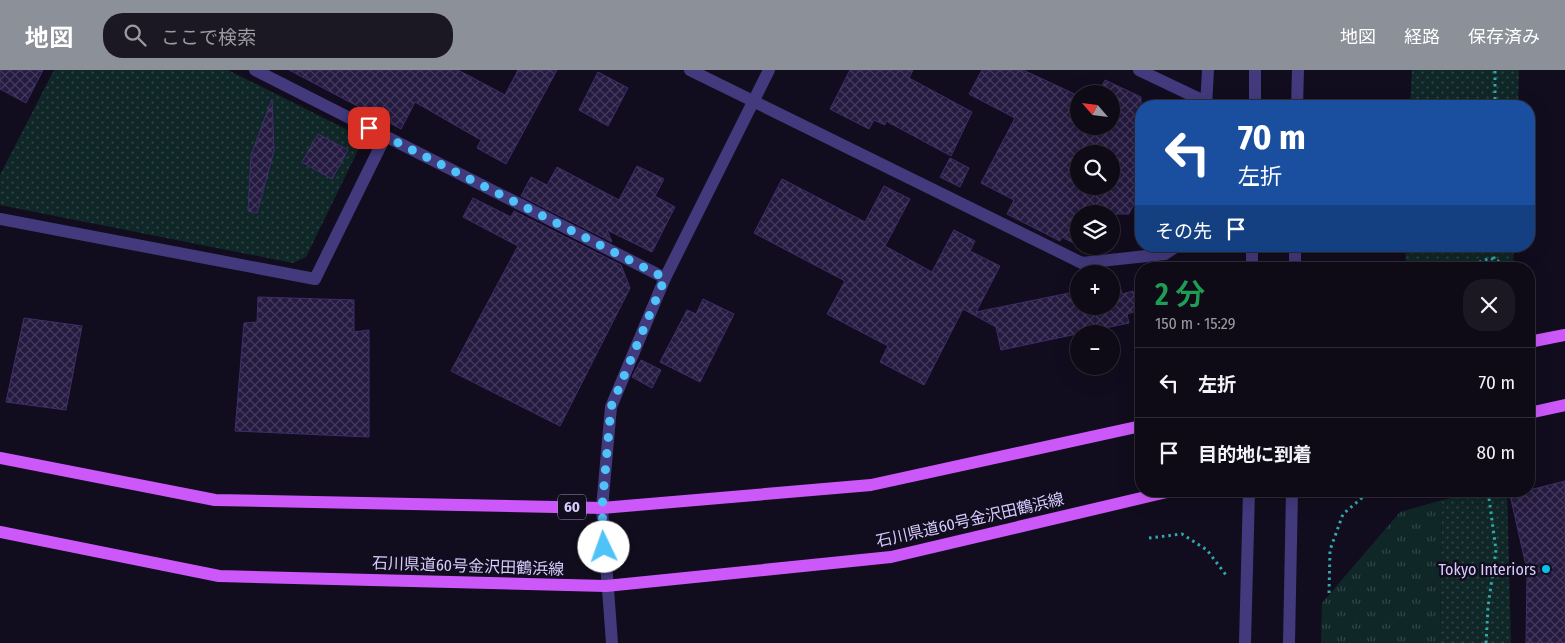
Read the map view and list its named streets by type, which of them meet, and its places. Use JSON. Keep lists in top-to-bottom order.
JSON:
{
  "streets": {
    "main road": ["60", "石川県道60号金沢田鶴浜線"]
  },
  "places": ["Tokyo Interiors"],
  "north": "top left",
  "page": {
    "header": "地図",
    "search": "ここで検索",
    "nav": ["地図", "経路", "保存済み"],
    "map_buttons": ["+", "−"],
    "turn": ["70 m", "左折"],
    "then": "その先",
    "heading": ["2 分", "150 m · 15:29"],
    "list": [
      {
        "name": "左折",
        "value": "70 m"
      },
      {
        "name": "目的地に到着",
        "value": "80 m"
      }
    ]
  }
}
